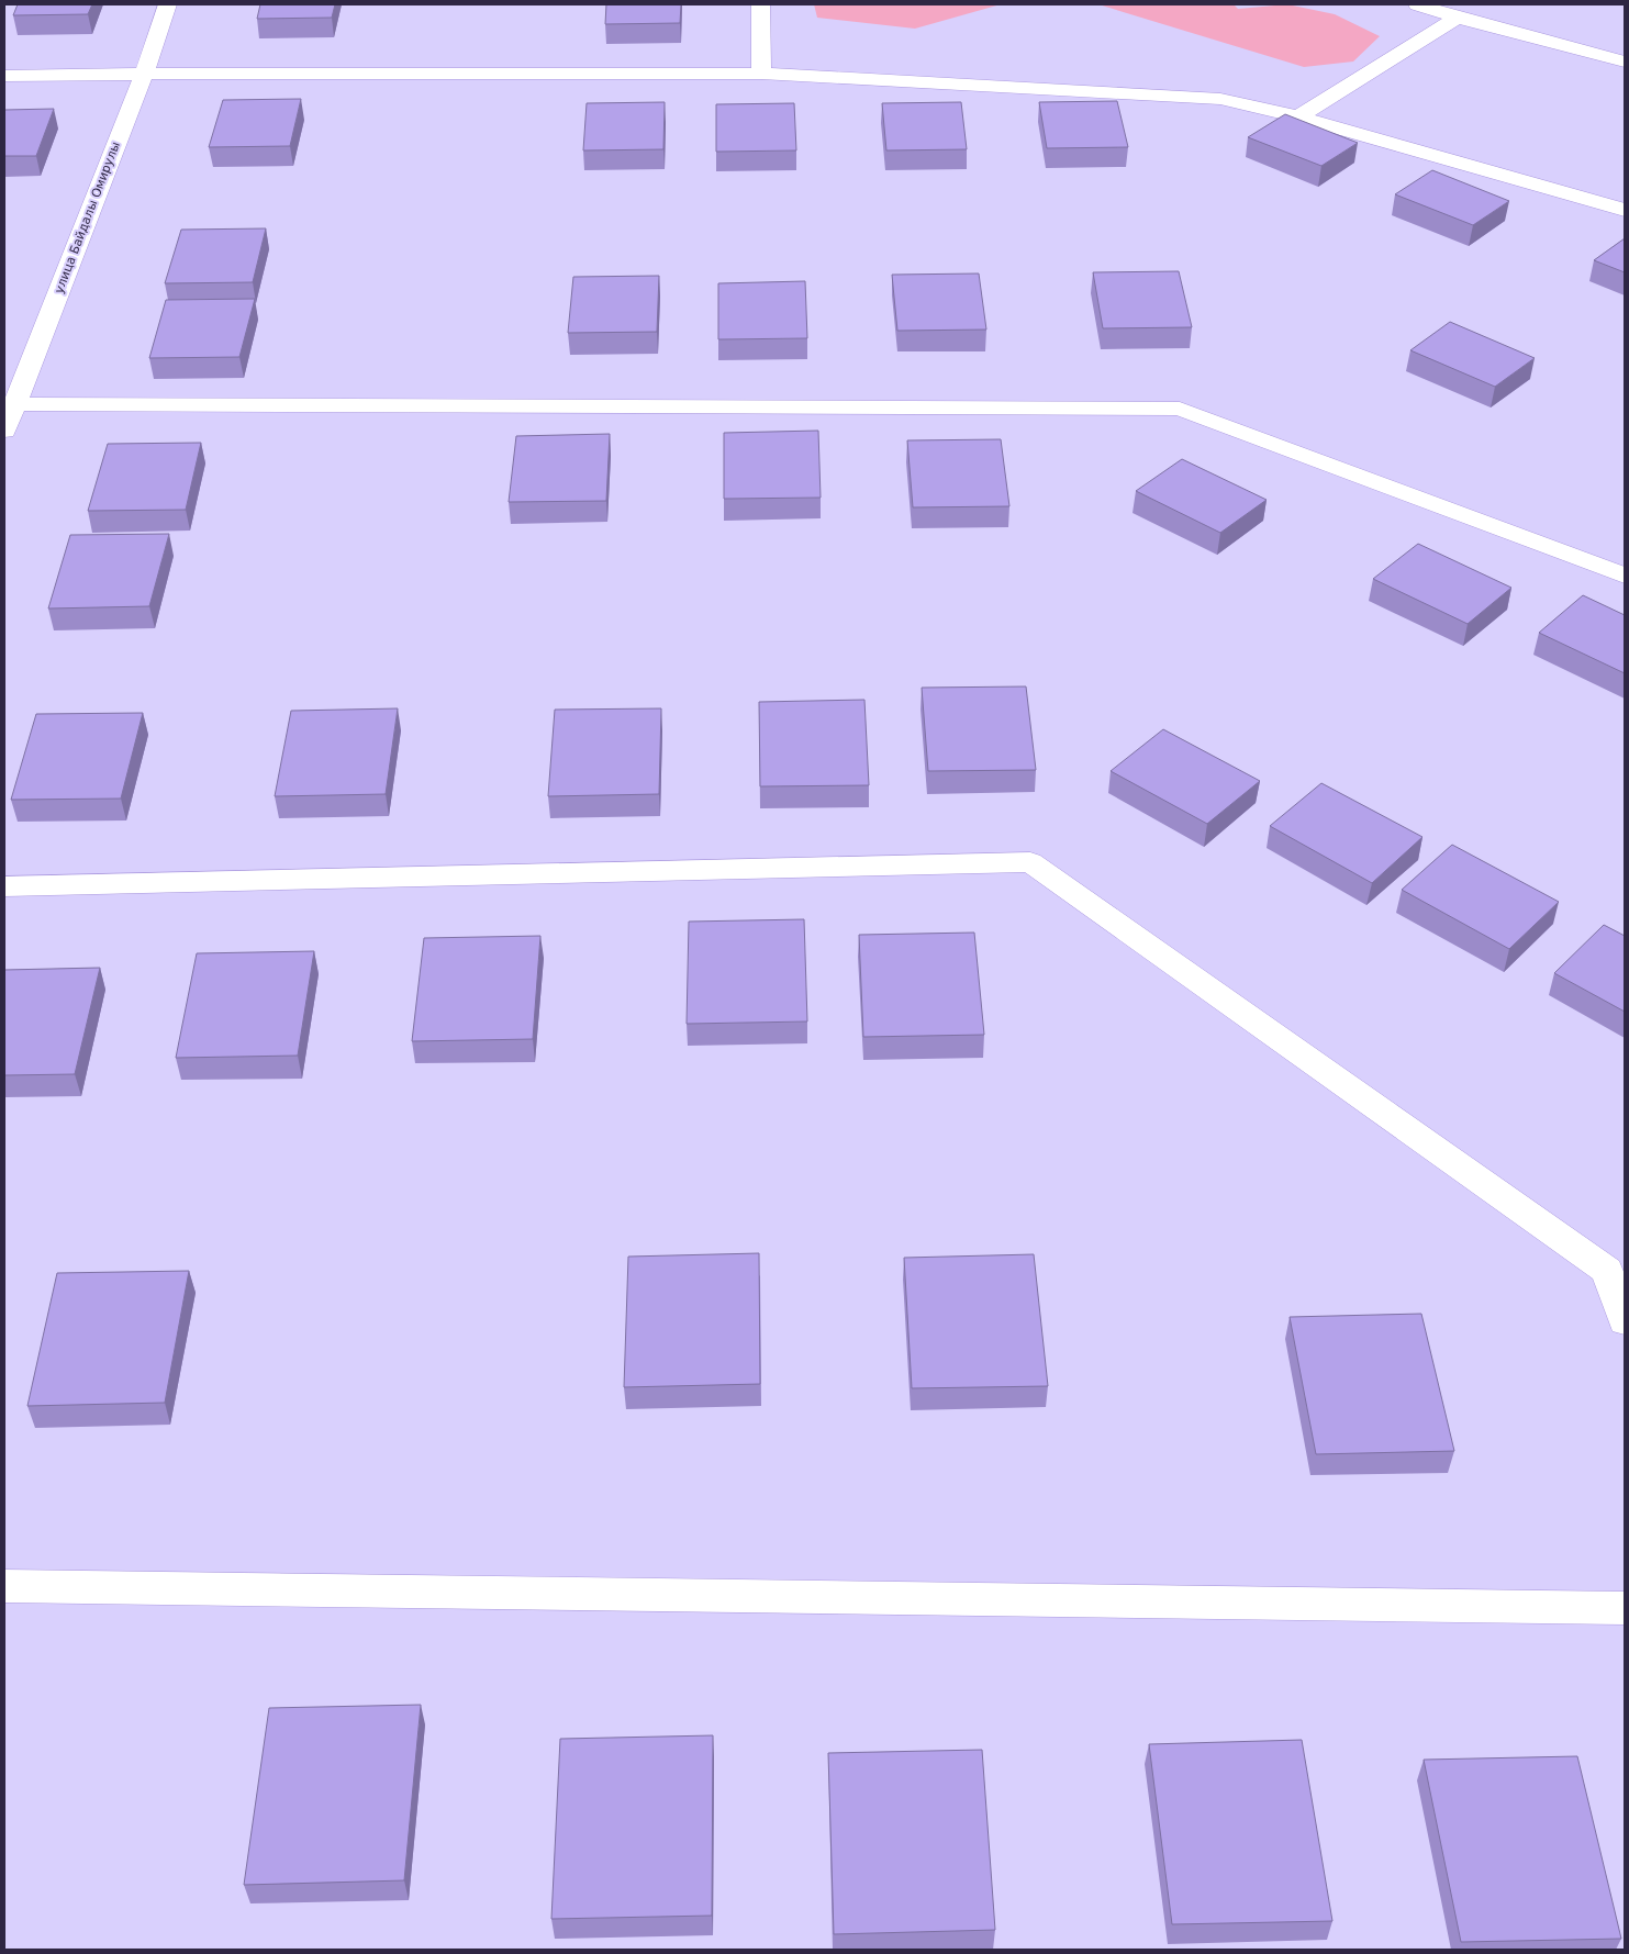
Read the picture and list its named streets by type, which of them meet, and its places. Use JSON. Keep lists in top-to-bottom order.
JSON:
{
  "streets": {
    "street": ["улица Байдалы Омирулы"]
  }
}
